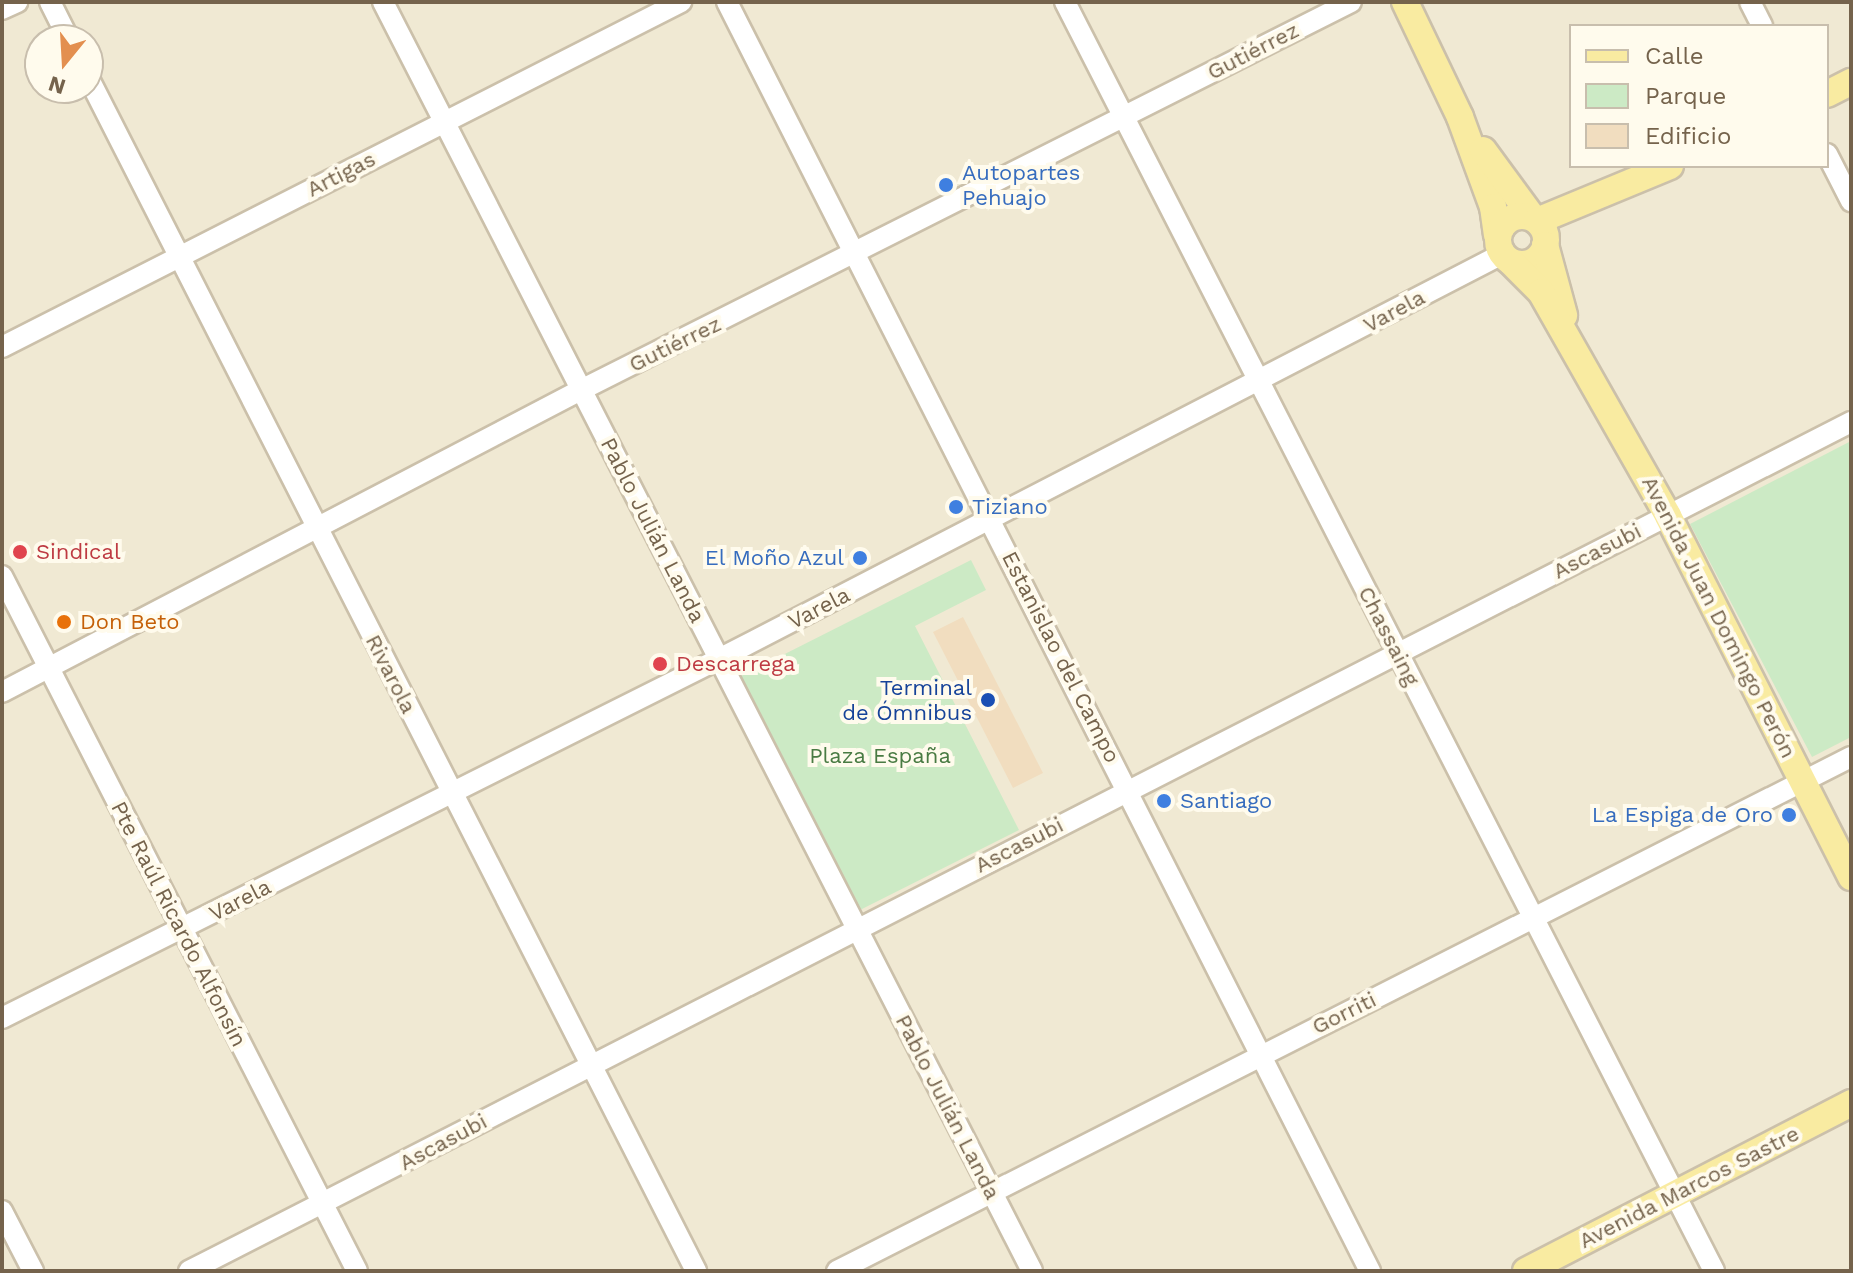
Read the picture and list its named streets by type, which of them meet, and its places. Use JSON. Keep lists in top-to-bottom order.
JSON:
{
  "streets": {
    "main road": ["Avenida Juan Domingo Perón", "Avenida Marcos Sastre"],
    "street": [
      "Gutiérrez",
      "Artigas",
      "Varela",
      "Pablo Julián Landa",
      "Ascasubi",
      "Chassaing",
      "Estanislao del Campo",
      "Rivarola",
      "Pte Raúl Ricardo Alfonsín",
      "Gorriti"
    ]
  },
  "crossings": [
    ["Gutiérrez", "Pablo Julián Landa"],
    ["Gutiérrez", "Chassaing"],
    ["Gutiérrez", "Estanislao del Campo"],
    ["Gutiérrez", "Rivarola"],
    ["Gutiérrez", "Pte Raúl Ricardo Alfonsín"],
    ["Artigas", "Pablo Julián Landa"],
    ["Artigas", "Rivarola"],
    ["Varela", "Pablo Julián Landa"],
    ["Varela", "Avenida Juan Domingo Perón"],
    ["Varela", "Chassaing"],
    ["Varela", "Estanislao del Campo"],
    ["Varela", "Rivarola"],
    ["Varela", "Pte Raúl Ricardo Alfonsín"],
    ["Pablo Julián Landa", "Ascasubi"],
    ["Pablo Julián Landa", "Gorriti"],
    ["Ascasubi", "Avenida Juan Domingo Perón"],
    ["Ascasubi", "Chassaing"],
    ["Ascasubi", "Estanislao del Campo"],
    ["Ascasubi", "Rivarola"],
    ["Ascasubi", "Pte Raúl Ricardo Alfonsín"],
    ["Avenida Juan Domingo Perón", "Gorriti"],
    ["Chassaing", "Gorriti"],
    ["Chassaing", "Avenida Marcos Sastre"],
    ["Estanislao del Campo", "Gorriti"]
  ],
  "parks": ["Plaza España"],
  "places": [
    "Autopartes Pehuajo",
    "Tiziano",
    "Sindical",
    "El Moño Azul",
    "Don Beto",
    "Descarrega",
    "Terminal de Ómnibus",
    "Santiago",
    "La Espiga de Oro"
  ],
  "legend": ["Calle", "Parque", "Edificio"],
  "north": "bottom"
}
